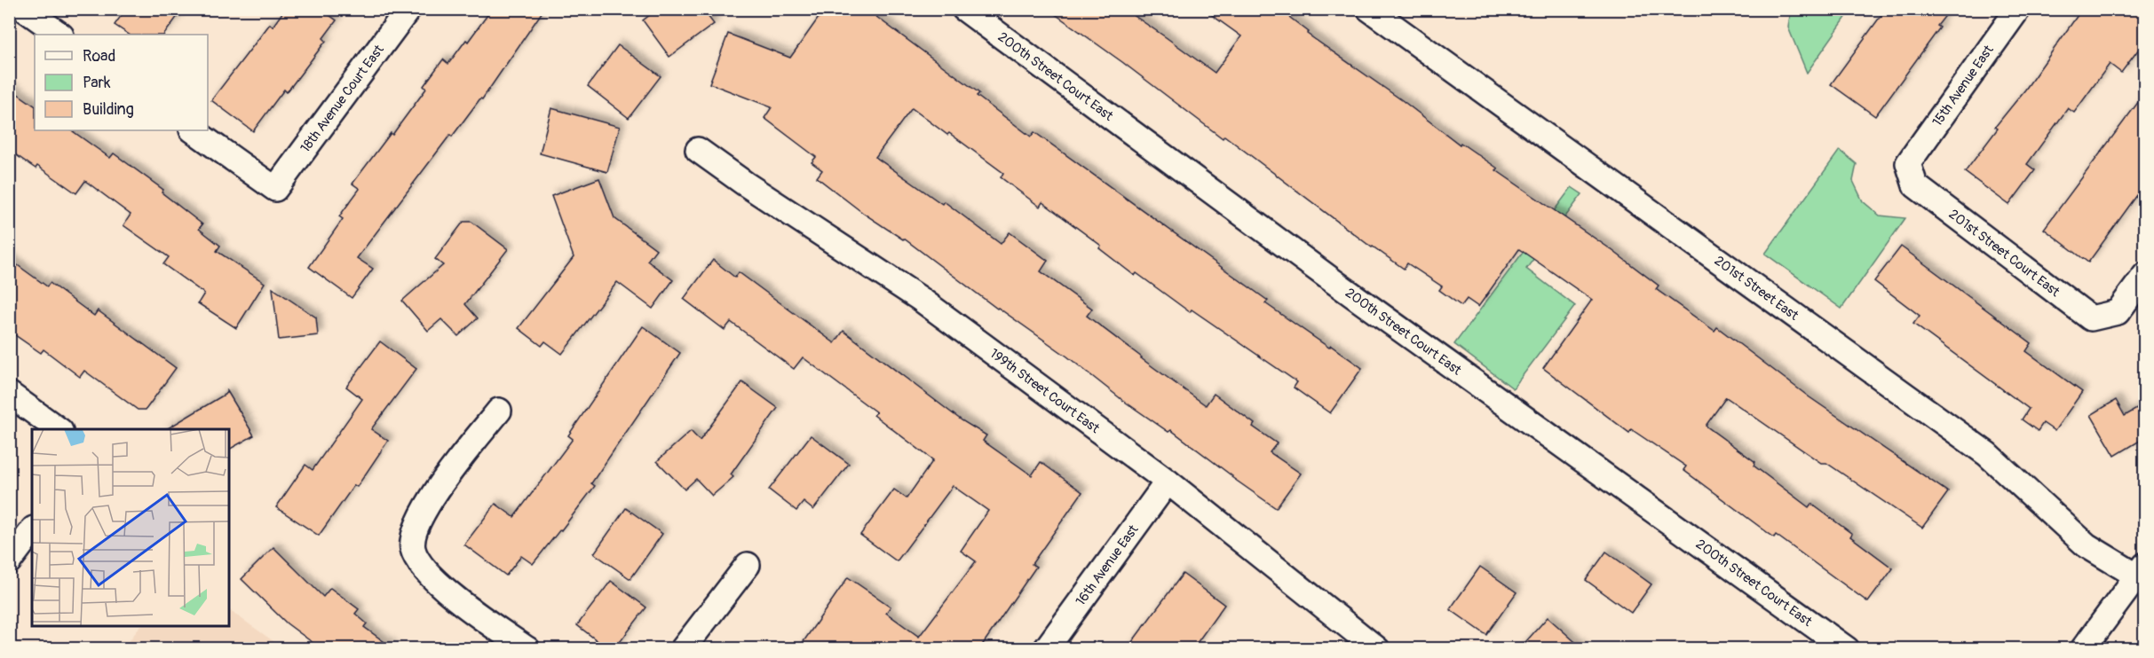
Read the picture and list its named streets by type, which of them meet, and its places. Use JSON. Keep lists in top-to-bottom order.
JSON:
{
  "streets": {
    "street": [
      "200th Street Court East",
      "15th Avenue East",
      "18th Avenue Court East",
      "201st Street Court East",
      "201st Street East",
      "199th Street Court East",
      "16th Avenue East"
    ]
  },
  "crossings": [
    ["15th Avenue East", "201st Street Court East"],
    ["199th Street Court East", "16th Avenue East"]
  ],
  "legend": ["Road", "Park", "Building"]
}
